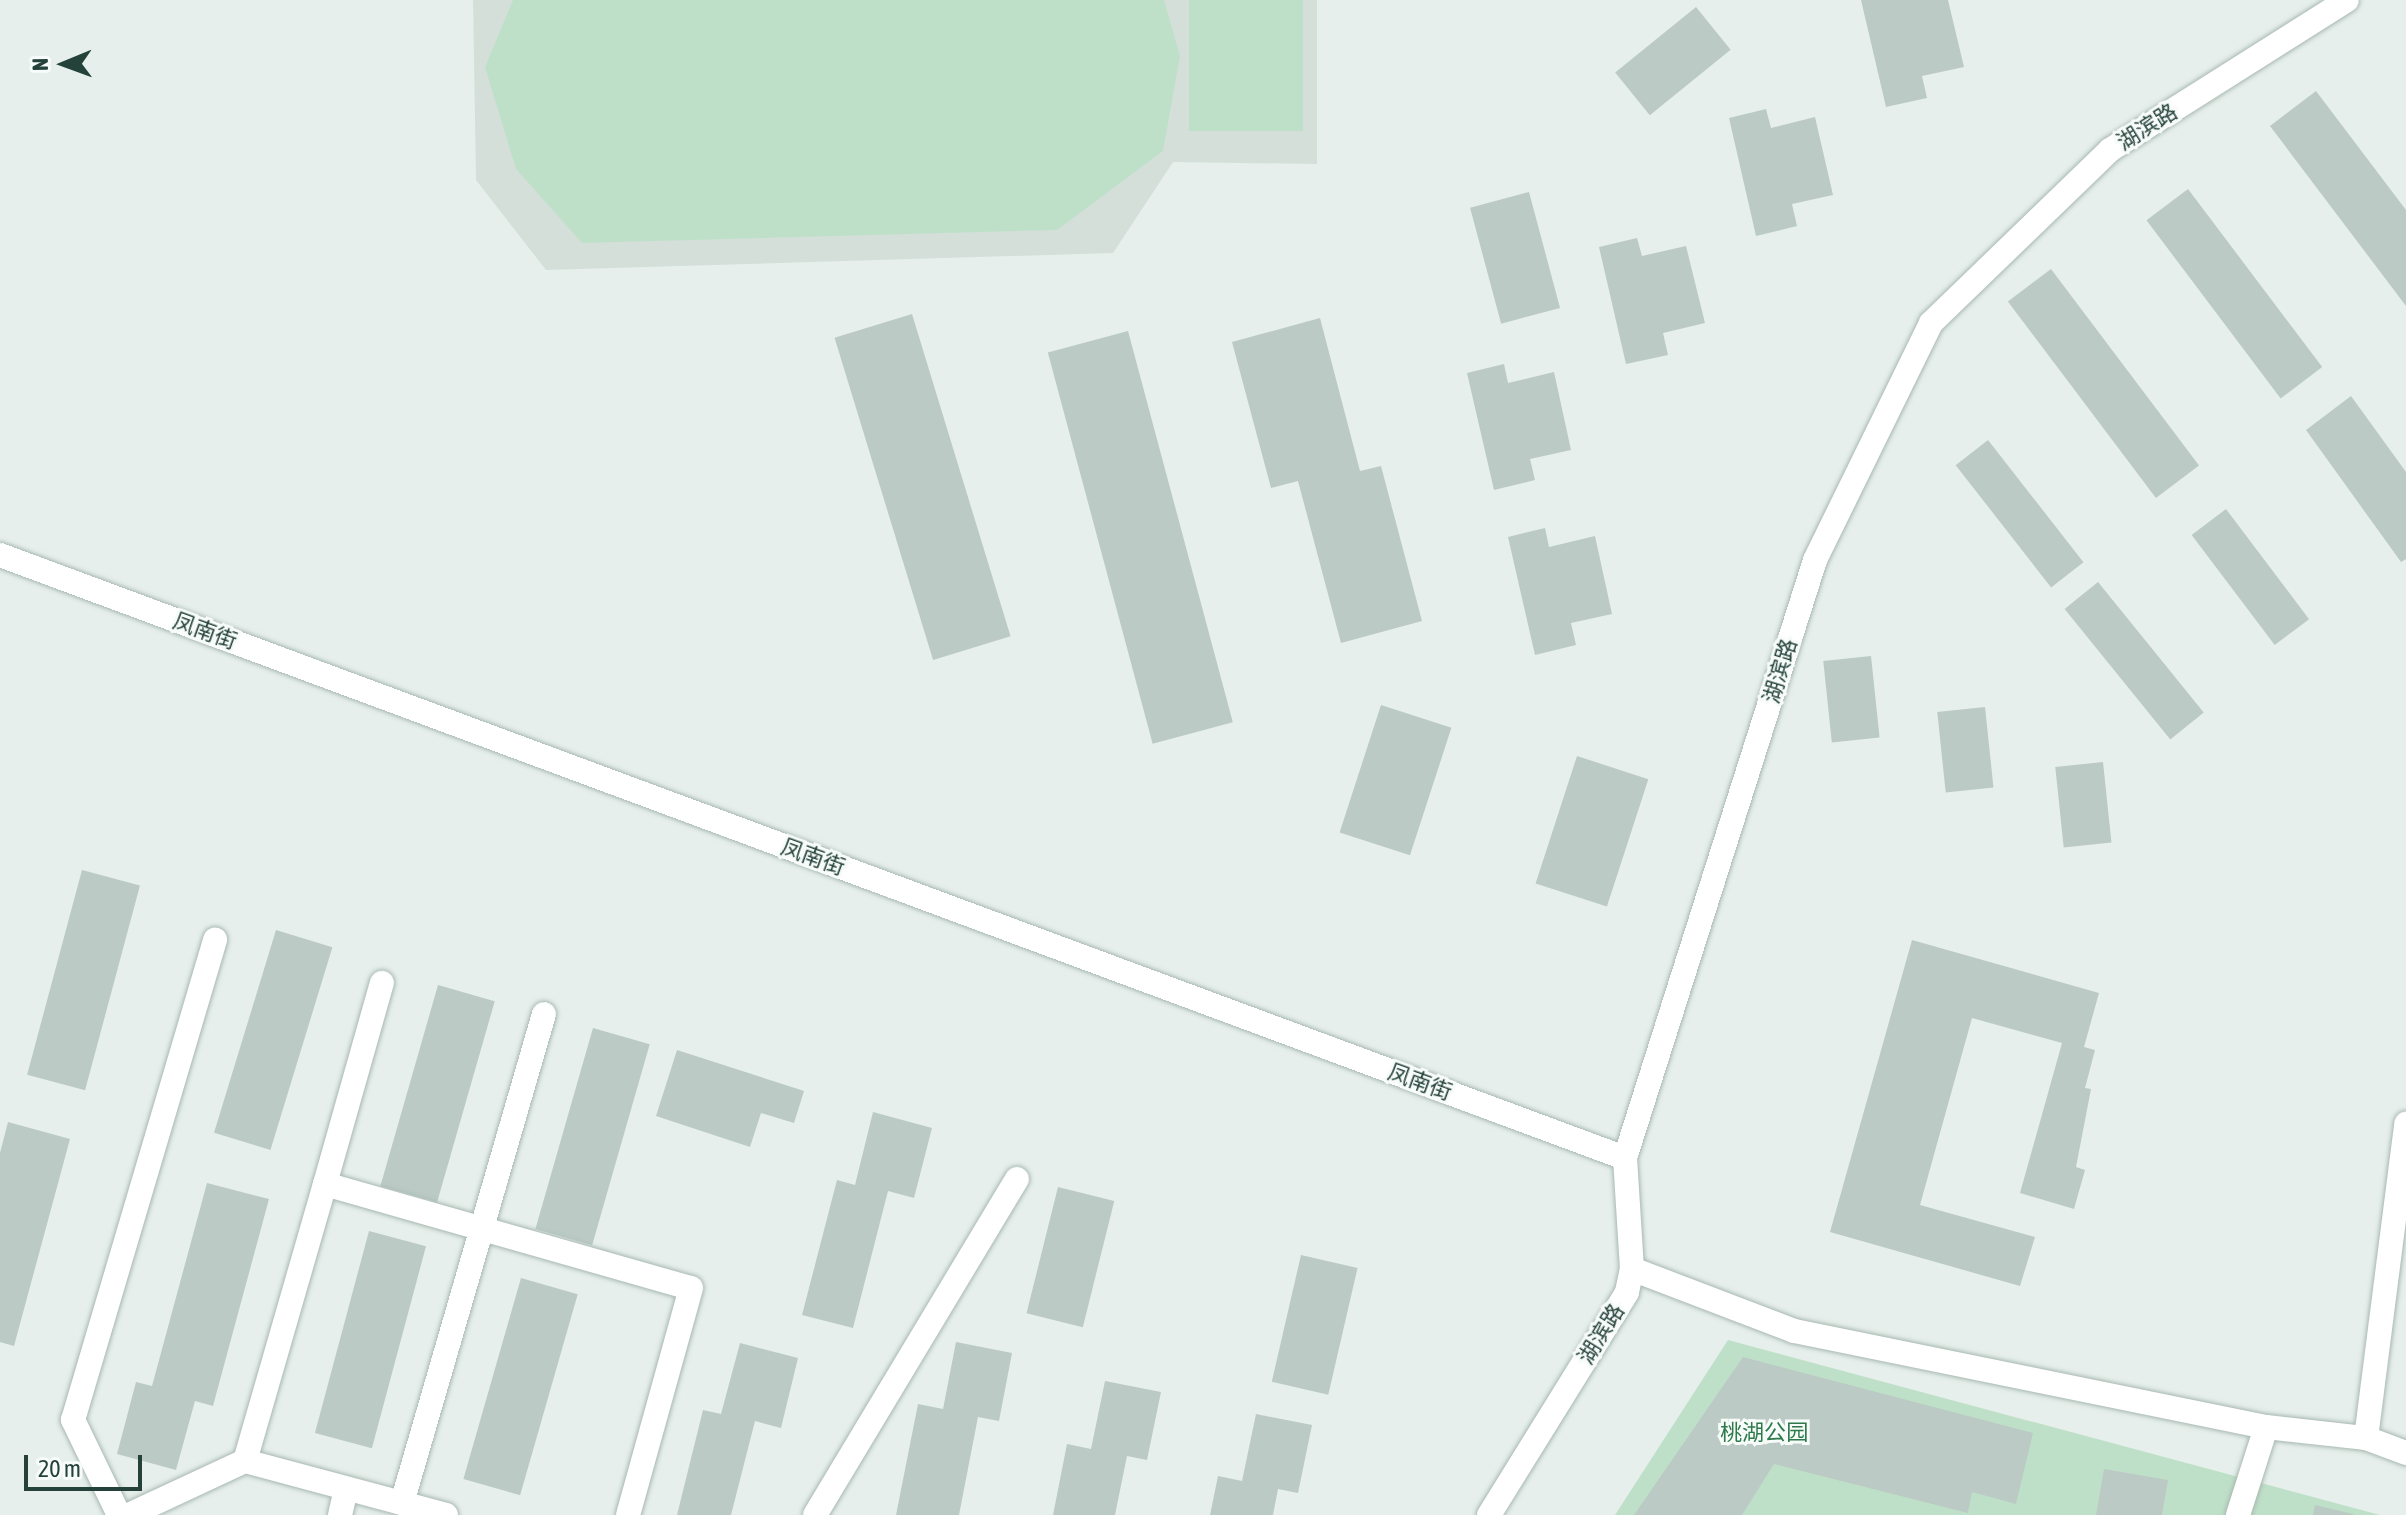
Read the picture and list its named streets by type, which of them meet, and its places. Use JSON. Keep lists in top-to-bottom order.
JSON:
{
  "streets": {
    "street": ["湖滨路", "凤南街"]
  },
  "crossings": [
    ["湖滨路", "凤南街"]
  ],
  "parks": ["桃湖公园"],
  "scale_bar": "20 m",
  "north": "left"
}
